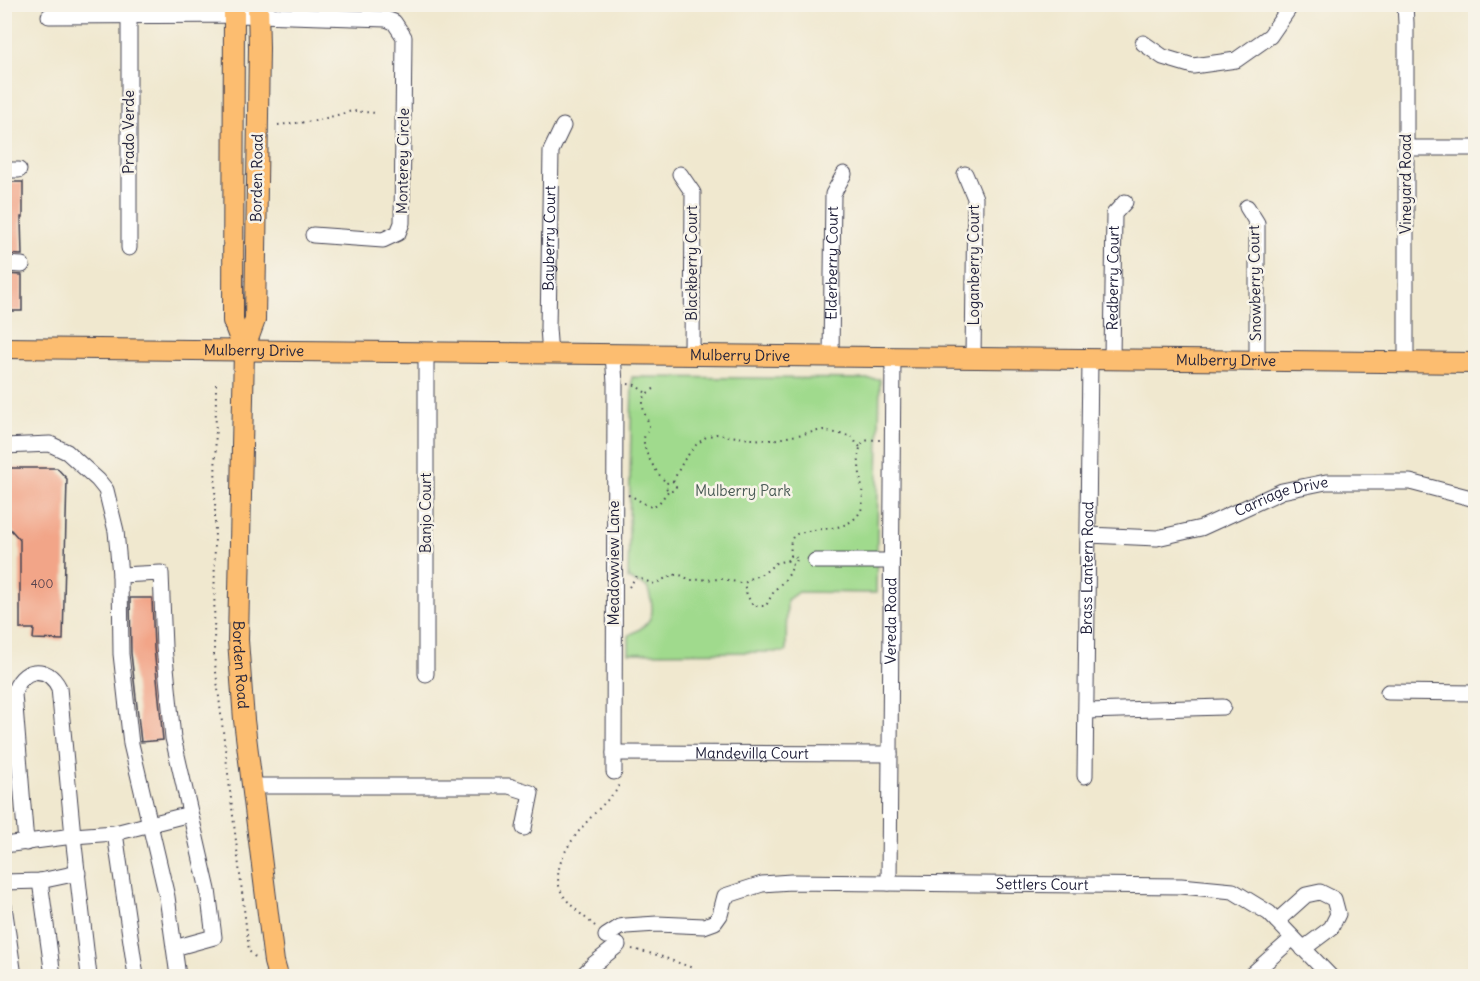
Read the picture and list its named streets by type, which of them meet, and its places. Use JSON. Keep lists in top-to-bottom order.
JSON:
{
  "streets": {
    "main road": ["Borden Road", "Mulberry Drive"],
    "street": [
      "Prado Verde",
      "Monterey Circle",
      "Vineyard Road",
      "Bayberry Court",
      "Blackberry Court",
      "Elderberry Court",
      "Loganberry Court",
      "Redberry Court",
      "Snowberry Court",
      "Carriage Drive",
      "Banjo Court",
      "Meadowview Lane",
      "Brass Lantern Road",
      "Vereda Road",
      "Mandevilla Court",
      "Settlers Court"
    ]
  },
  "crossings": [
    ["Monterey Circle", "Borden Road"],
    ["Borden Road", "Mulberry Drive"],
    ["Vineyard Road", "Mulberry Drive"],
    ["Bayberry Court", "Mulberry Drive"],
    ["Blackberry Court", "Mulberry Drive"],
    ["Elderberry Court", "Mulberry Drive"],
    ["Loganberry Court", "Mulberry Drive"],
    ["Redberry Court", "Mulberry Drive"],
    ["Snowberry Court", "Mulberry Drive"],
    ["Mulberry Drive", "Banjo Court"],
    ["Mulberry Drive", "Meadowview Lane"],
    ["Mulberry Drive", "Brass Lantern Road"],
    ["Mulberry Drive", "Vereda Road"],
    ["Carriage Drive", "Brass Lantern Road"],
    ["Meadowview Lane", "Mandevilla Court"],
    ["Vereda Road", "Mandevilla Court"],
    ["Vereda Road", "Settlers Court"]
  ],
  "parks": ["Mulberry Park"],
  "house_numbers": ["400"]
}
